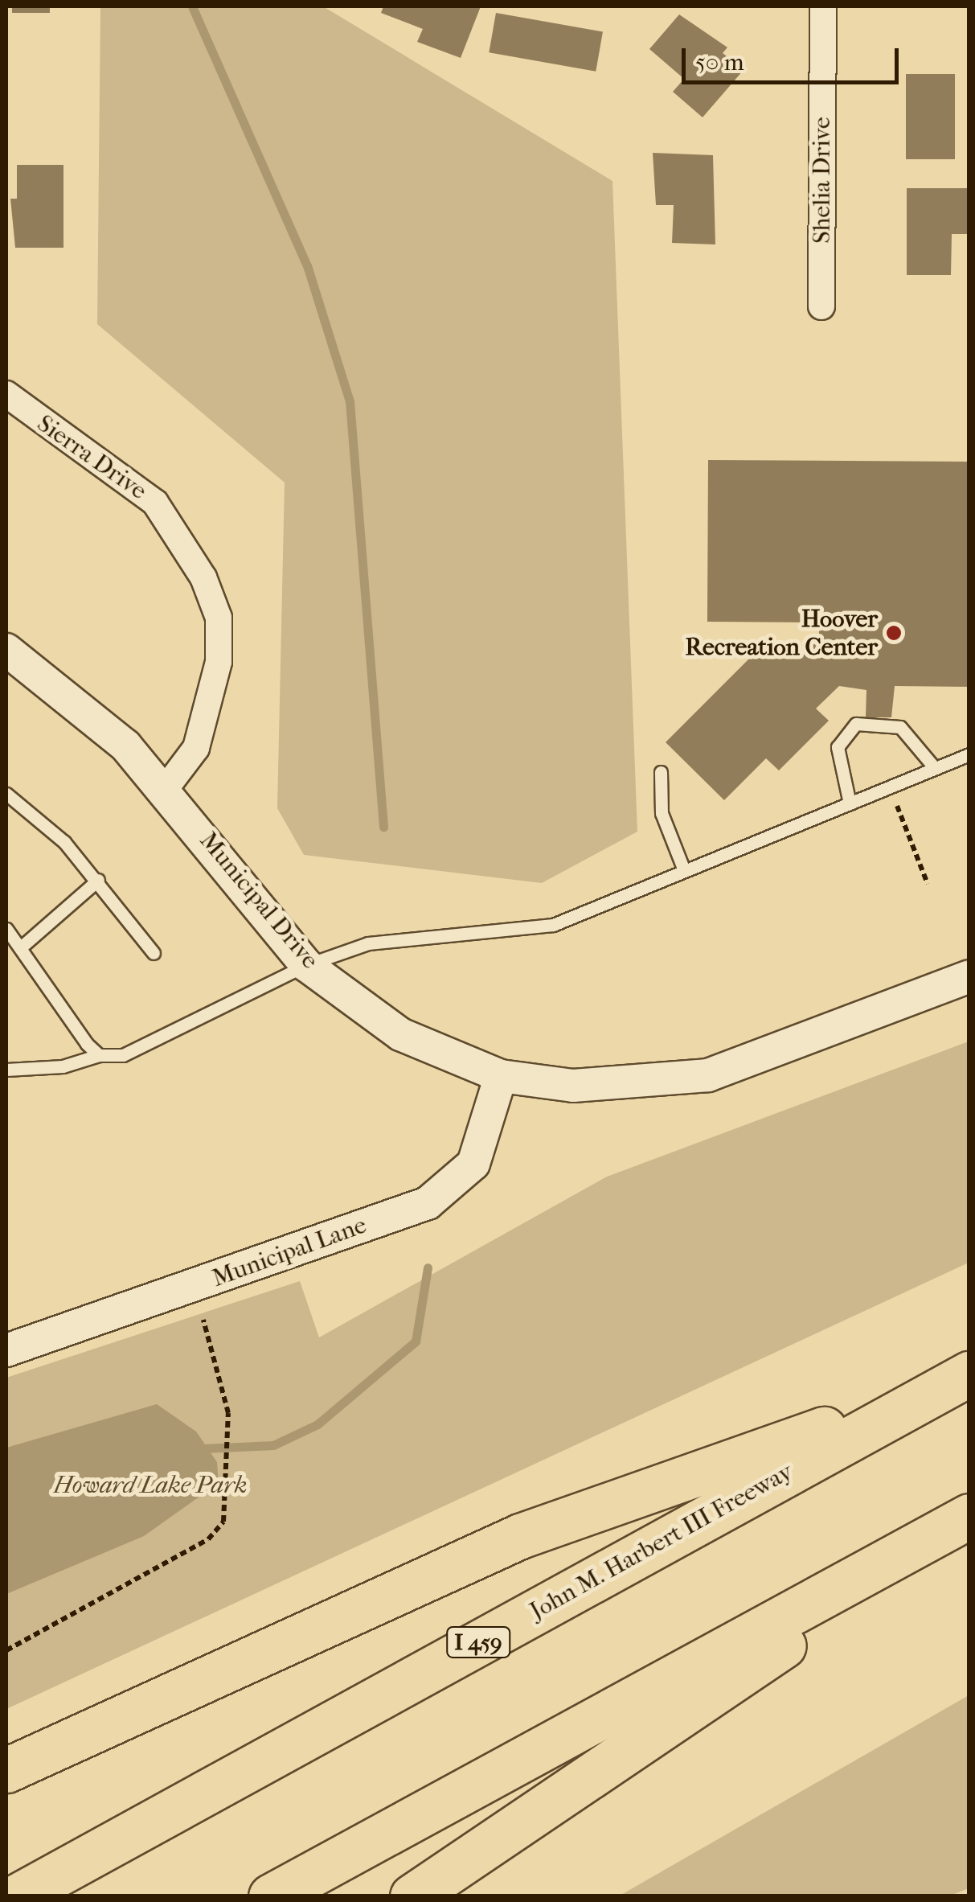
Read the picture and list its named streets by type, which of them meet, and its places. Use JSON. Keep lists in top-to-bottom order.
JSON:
{
  "streets": {
    "highway": ["John M. Harbert III Freeway", "I 459"],
    "street": [
      "Shelia Drive",
      "Sierra Drive",
      "Municipal Drive",
      "Municipal Lane"
    ]
  },
  "crossings": [
    ["Sierra Drive", "Municipal Drive"],
    ["Municipal Drive", "Municipal Lane"]
  ],
  "parks": ["Howard Lake Park"],
  "places": ["Hoover Recreation Center"],
  "scale_bar": "50 m"
}
